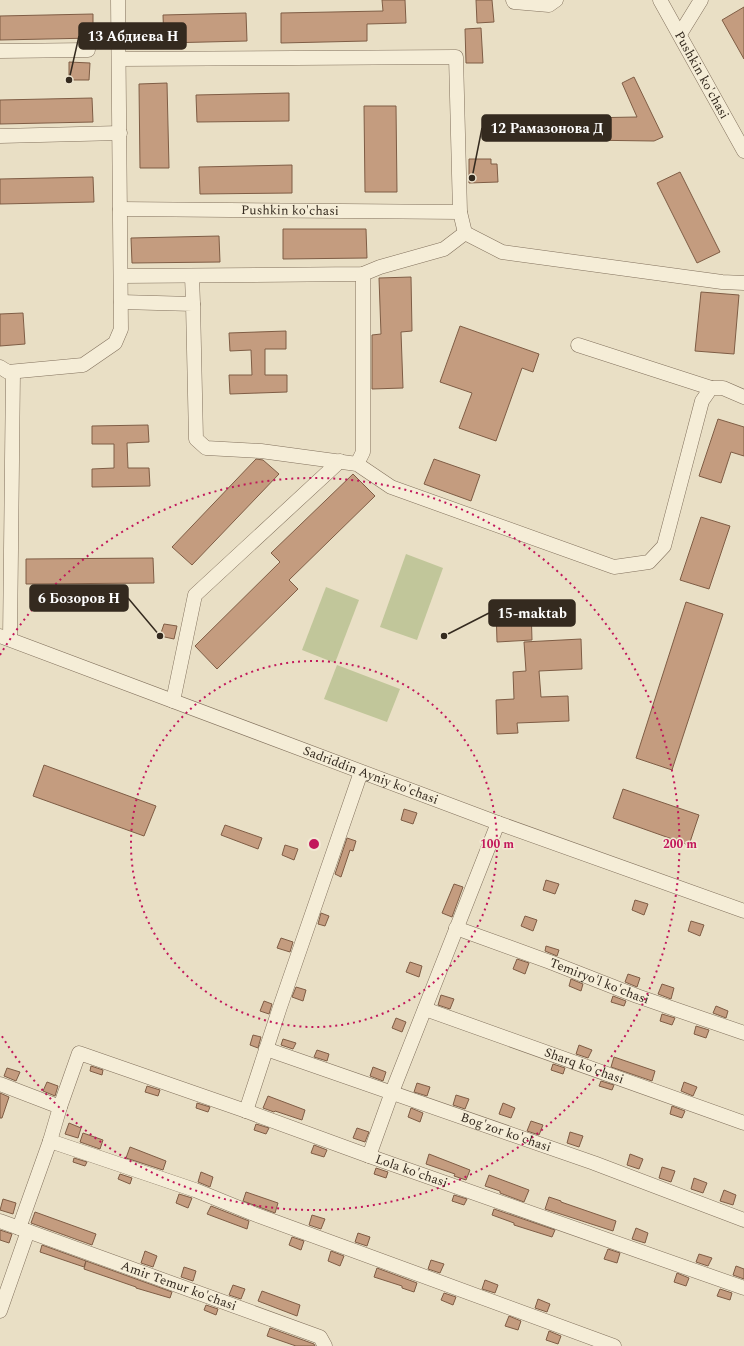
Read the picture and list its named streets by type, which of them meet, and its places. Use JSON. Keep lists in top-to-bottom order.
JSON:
{
  "streets": {
    "street": [
      "Pushkin ko'chasi",
      "Sadriddin Ayniy ko'chasi",
      "Temiryo'l ko'chasi",
      "Sharq ko'chasi",
      "Bog'zor ko'chasi",
      "Lola ko'chasi",
      "Amir Temur ko'chasi"
    ]
  },
  "places": [
    "13 Абдиева Н",
    "12 Рамазонова Д",
    "6 Бозоров Н",
    "15-maktab"
  ],
  "rings": ["100 m", "200 m"]
}
